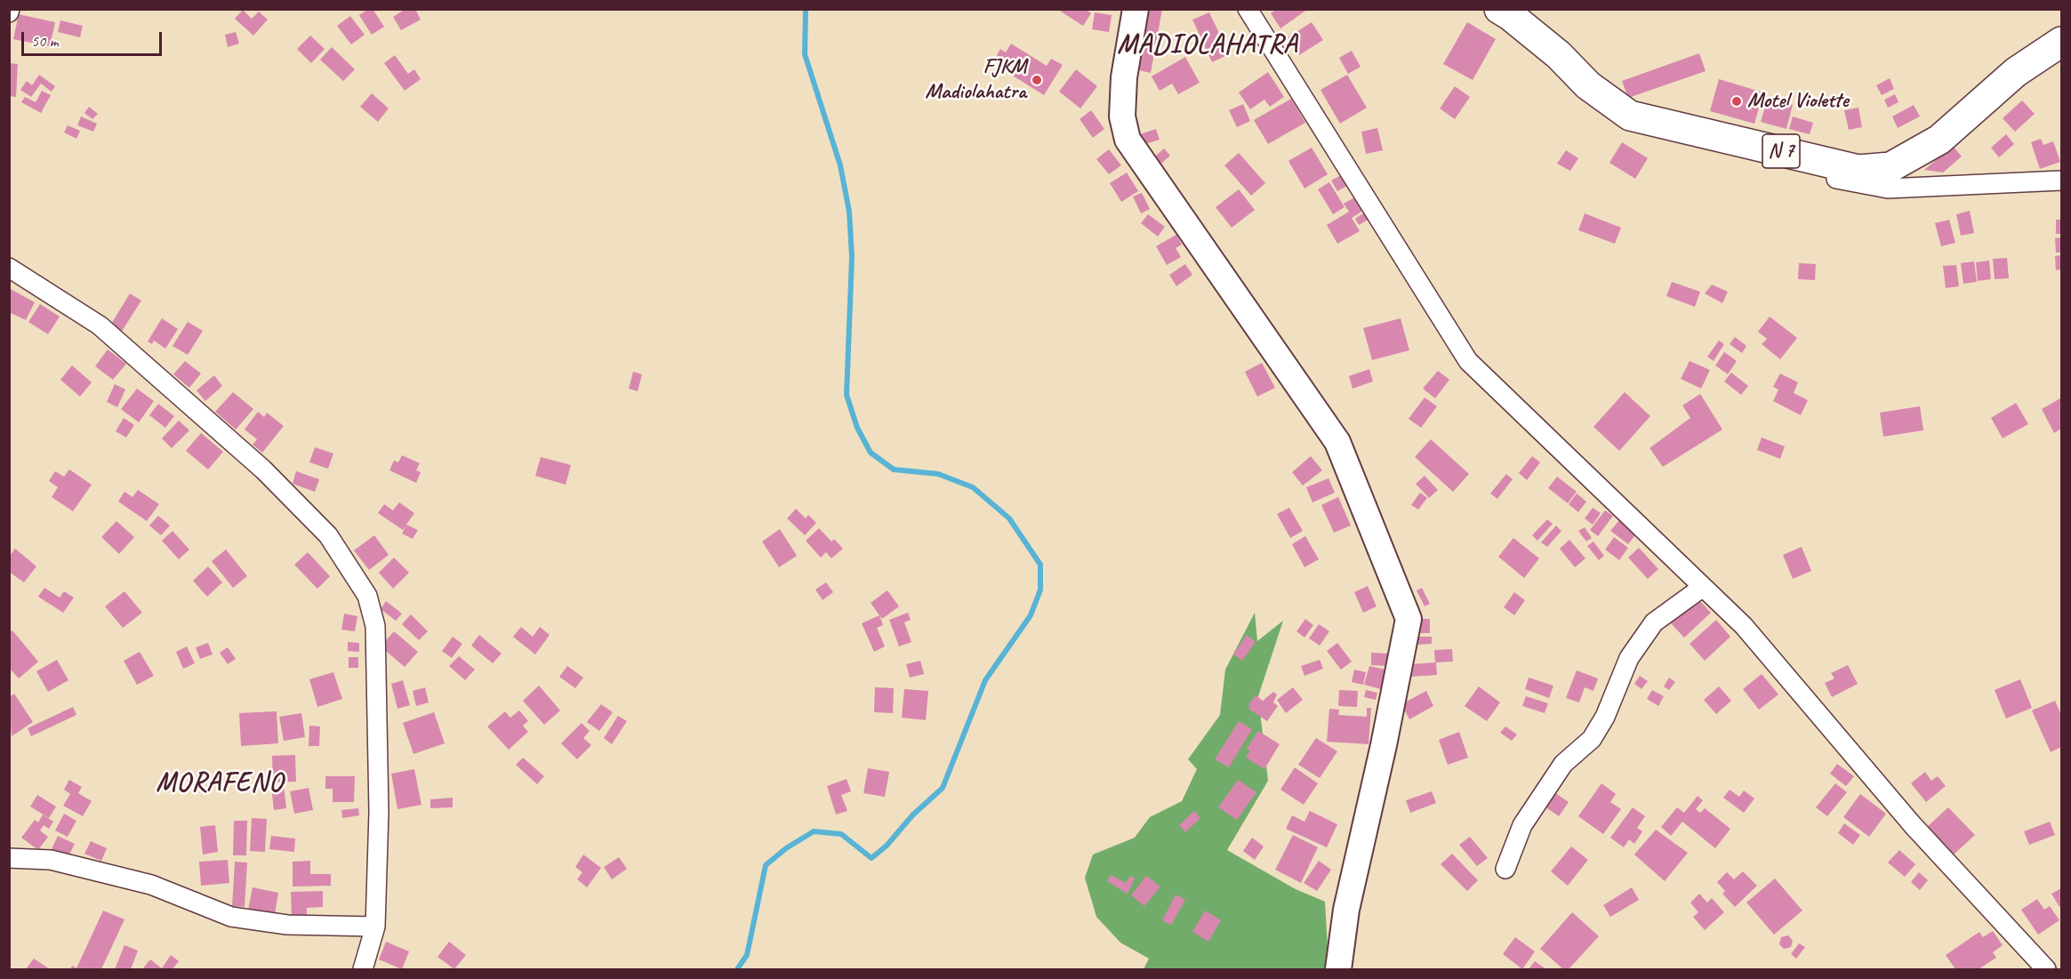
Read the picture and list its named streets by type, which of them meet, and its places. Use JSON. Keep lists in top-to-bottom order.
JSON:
{
  "streets": {
    "main road": ["N 7"]
  },
  "districts": ["MADIOLAHATRA", "MORAFENO"],
  "places": ["FJKM Madiolahatra", "Motel Violette"],
  "scale_bar": "50 m"
}
